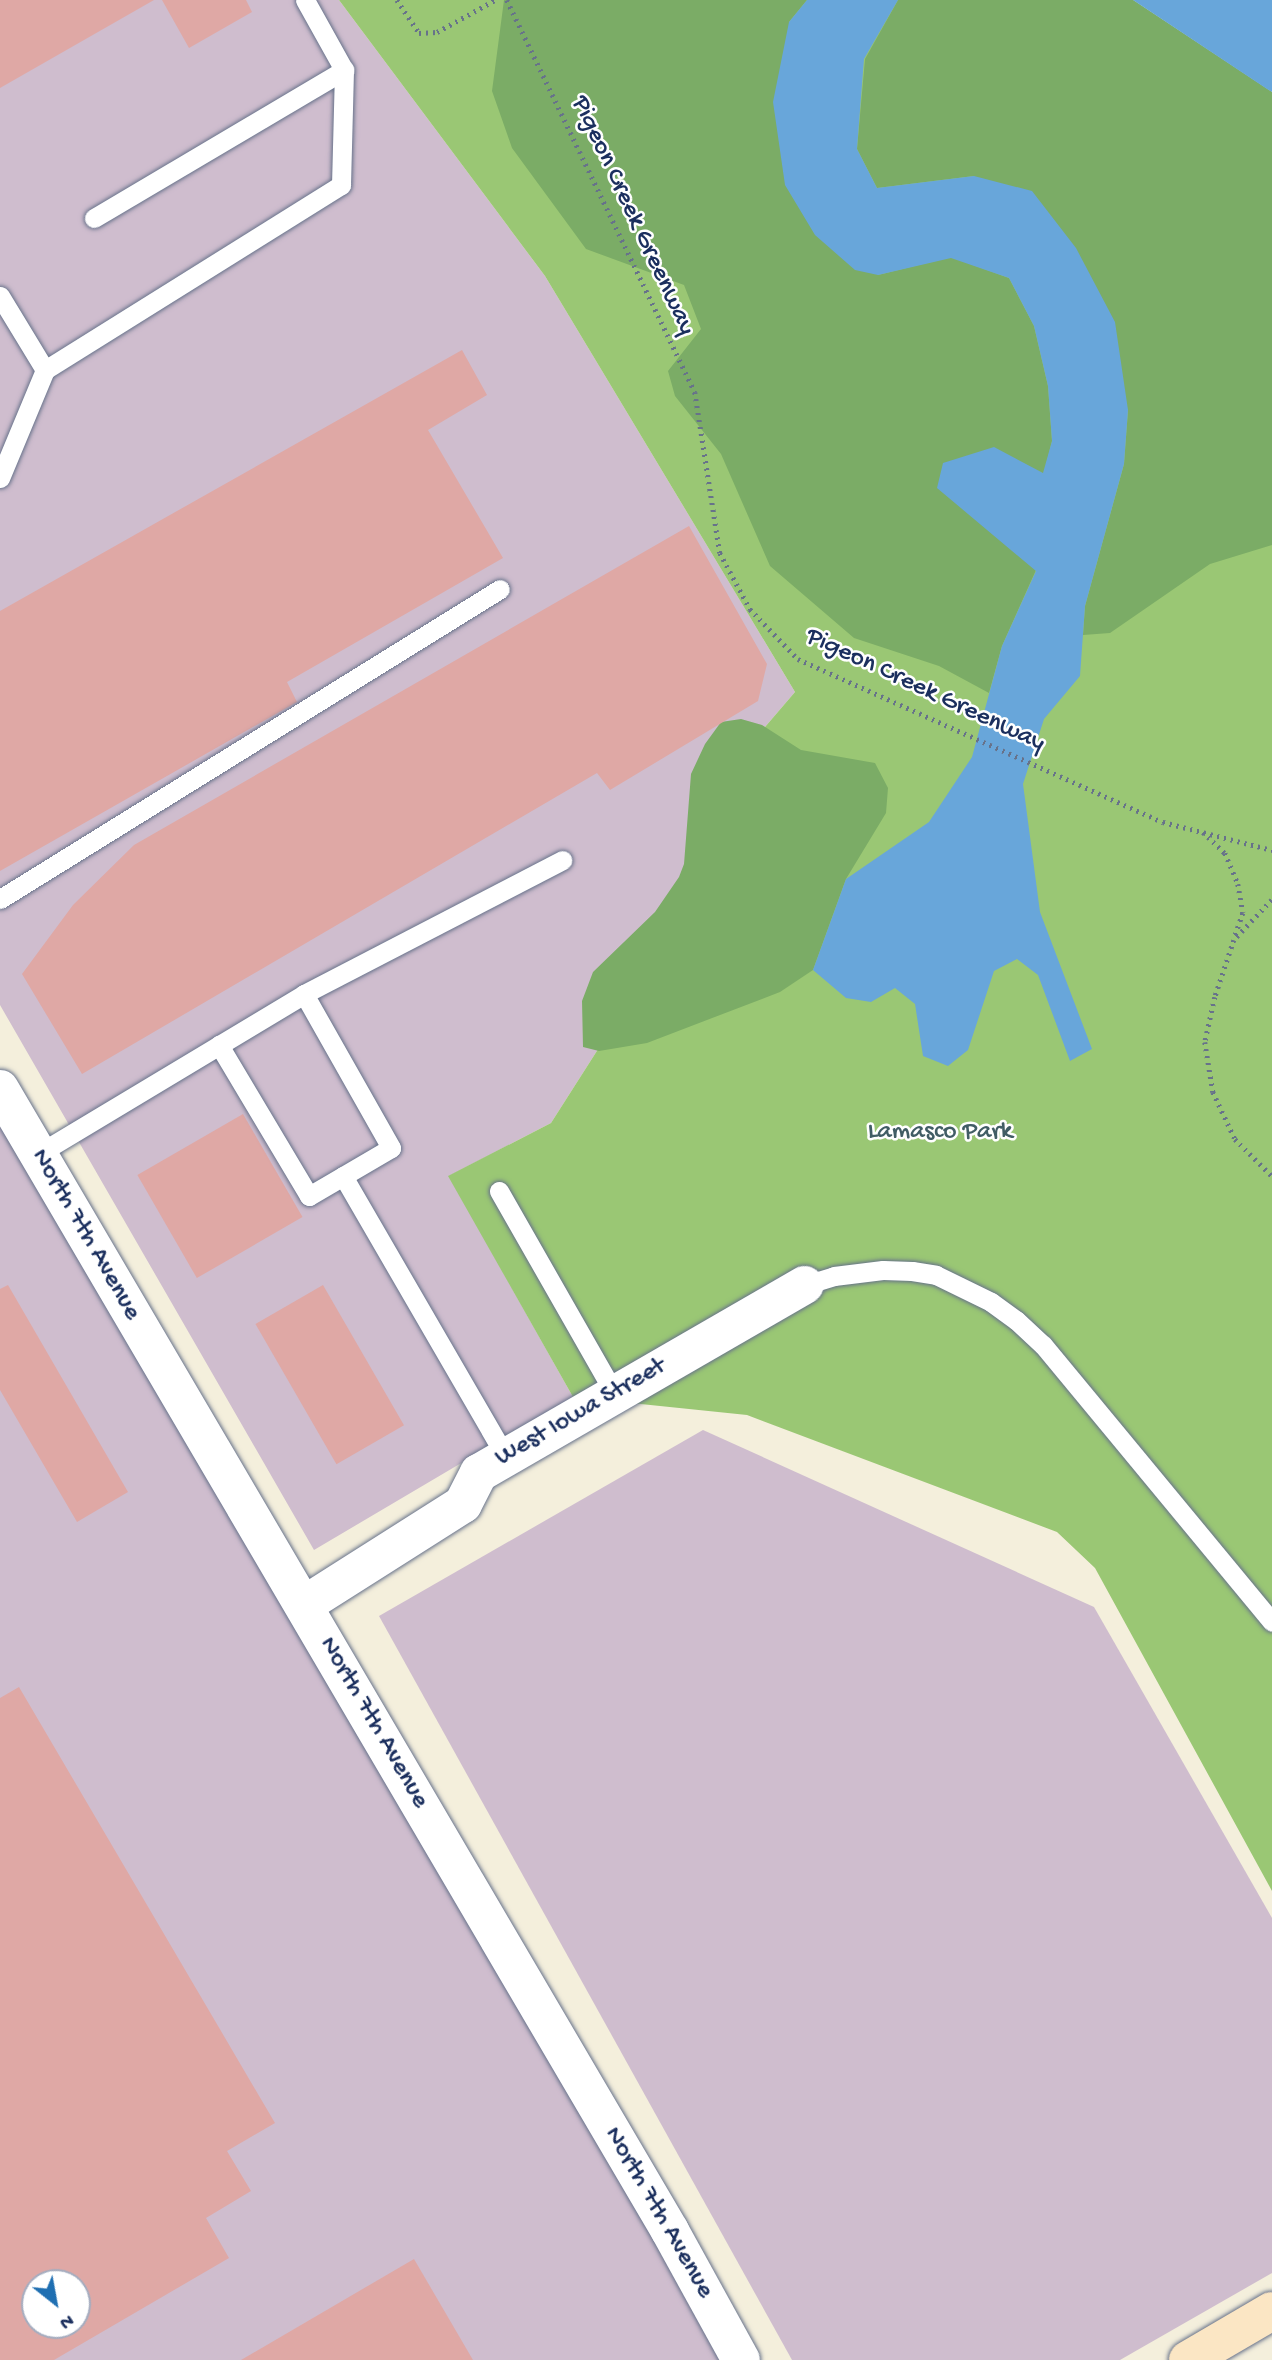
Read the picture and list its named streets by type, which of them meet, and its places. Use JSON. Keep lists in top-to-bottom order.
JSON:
{
  "streets": {
    "street": ["North 7th Avenue", "West Iowa Street"],
    "path": ["Pigeon Creek Greenway"]
  },
  "crossings": [
    ["North 7th Avenue", "West Iowa Street"]
  ],
  "parks": ["Lamasco Park"],
  "north": "bottom right"
}
